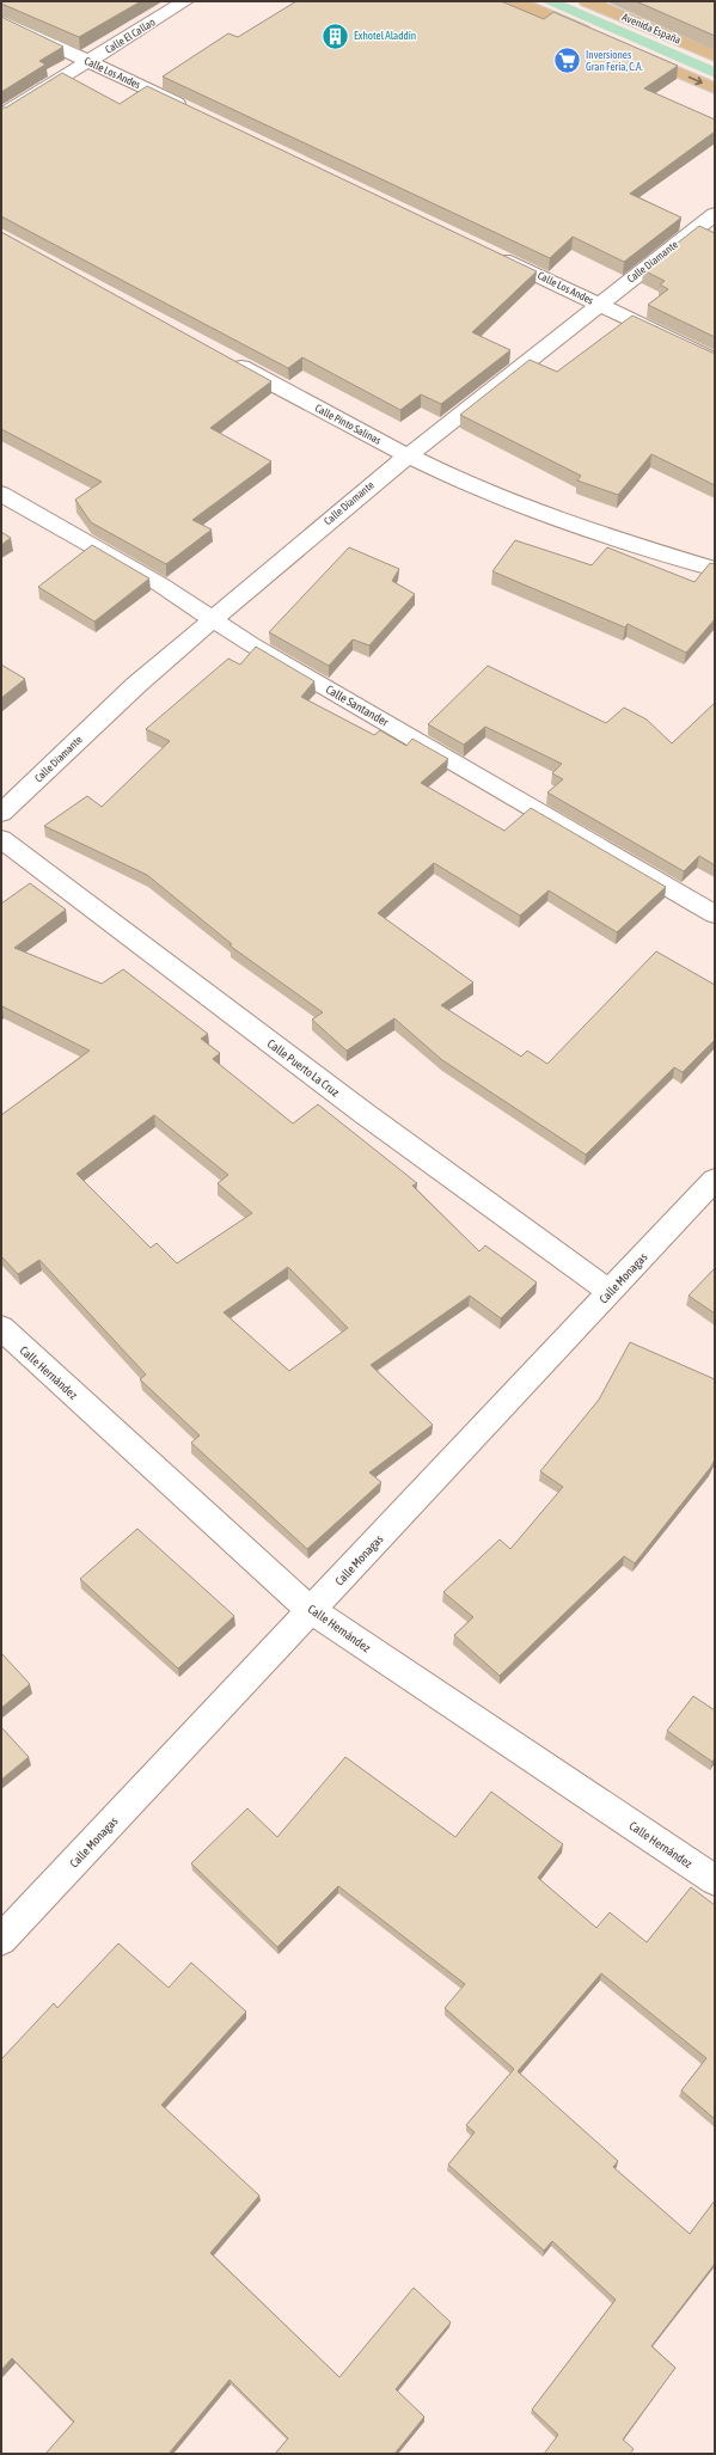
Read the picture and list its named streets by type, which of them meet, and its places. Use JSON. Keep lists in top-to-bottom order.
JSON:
{
  "streets": {
    "main road": ["Avenida España"],
    "street": [
      "Calle El Callao",
      "Calle Los Andes",
      "Calle Diamante",
      "Calle Pinto Salinas",
      "Calle Santander",
      "Calle Puerto La Cruz",
      "Calle Monagas",
      "Calle Hernández"
    ]
  },
  "crossings": [
    ["Calle El Callao", "Calle Los Andes"],
    ["Calle Los Andes", "Calle Diamante"],
    ["Calle Diamante", "Calle Pinto Salinas"],
    ["Calle Diamante", "Calle Santander"],
    ["Calle Puerto La Cruz", "Calle Monagas"],
    ["Calle Monagas", "Calle Hernández"]
  ],
  "places": {
    "building": ["Exhotel Aladdín"],
    "supermarket": ["Inversiones Gran Feria, C.A."]
  }
}
